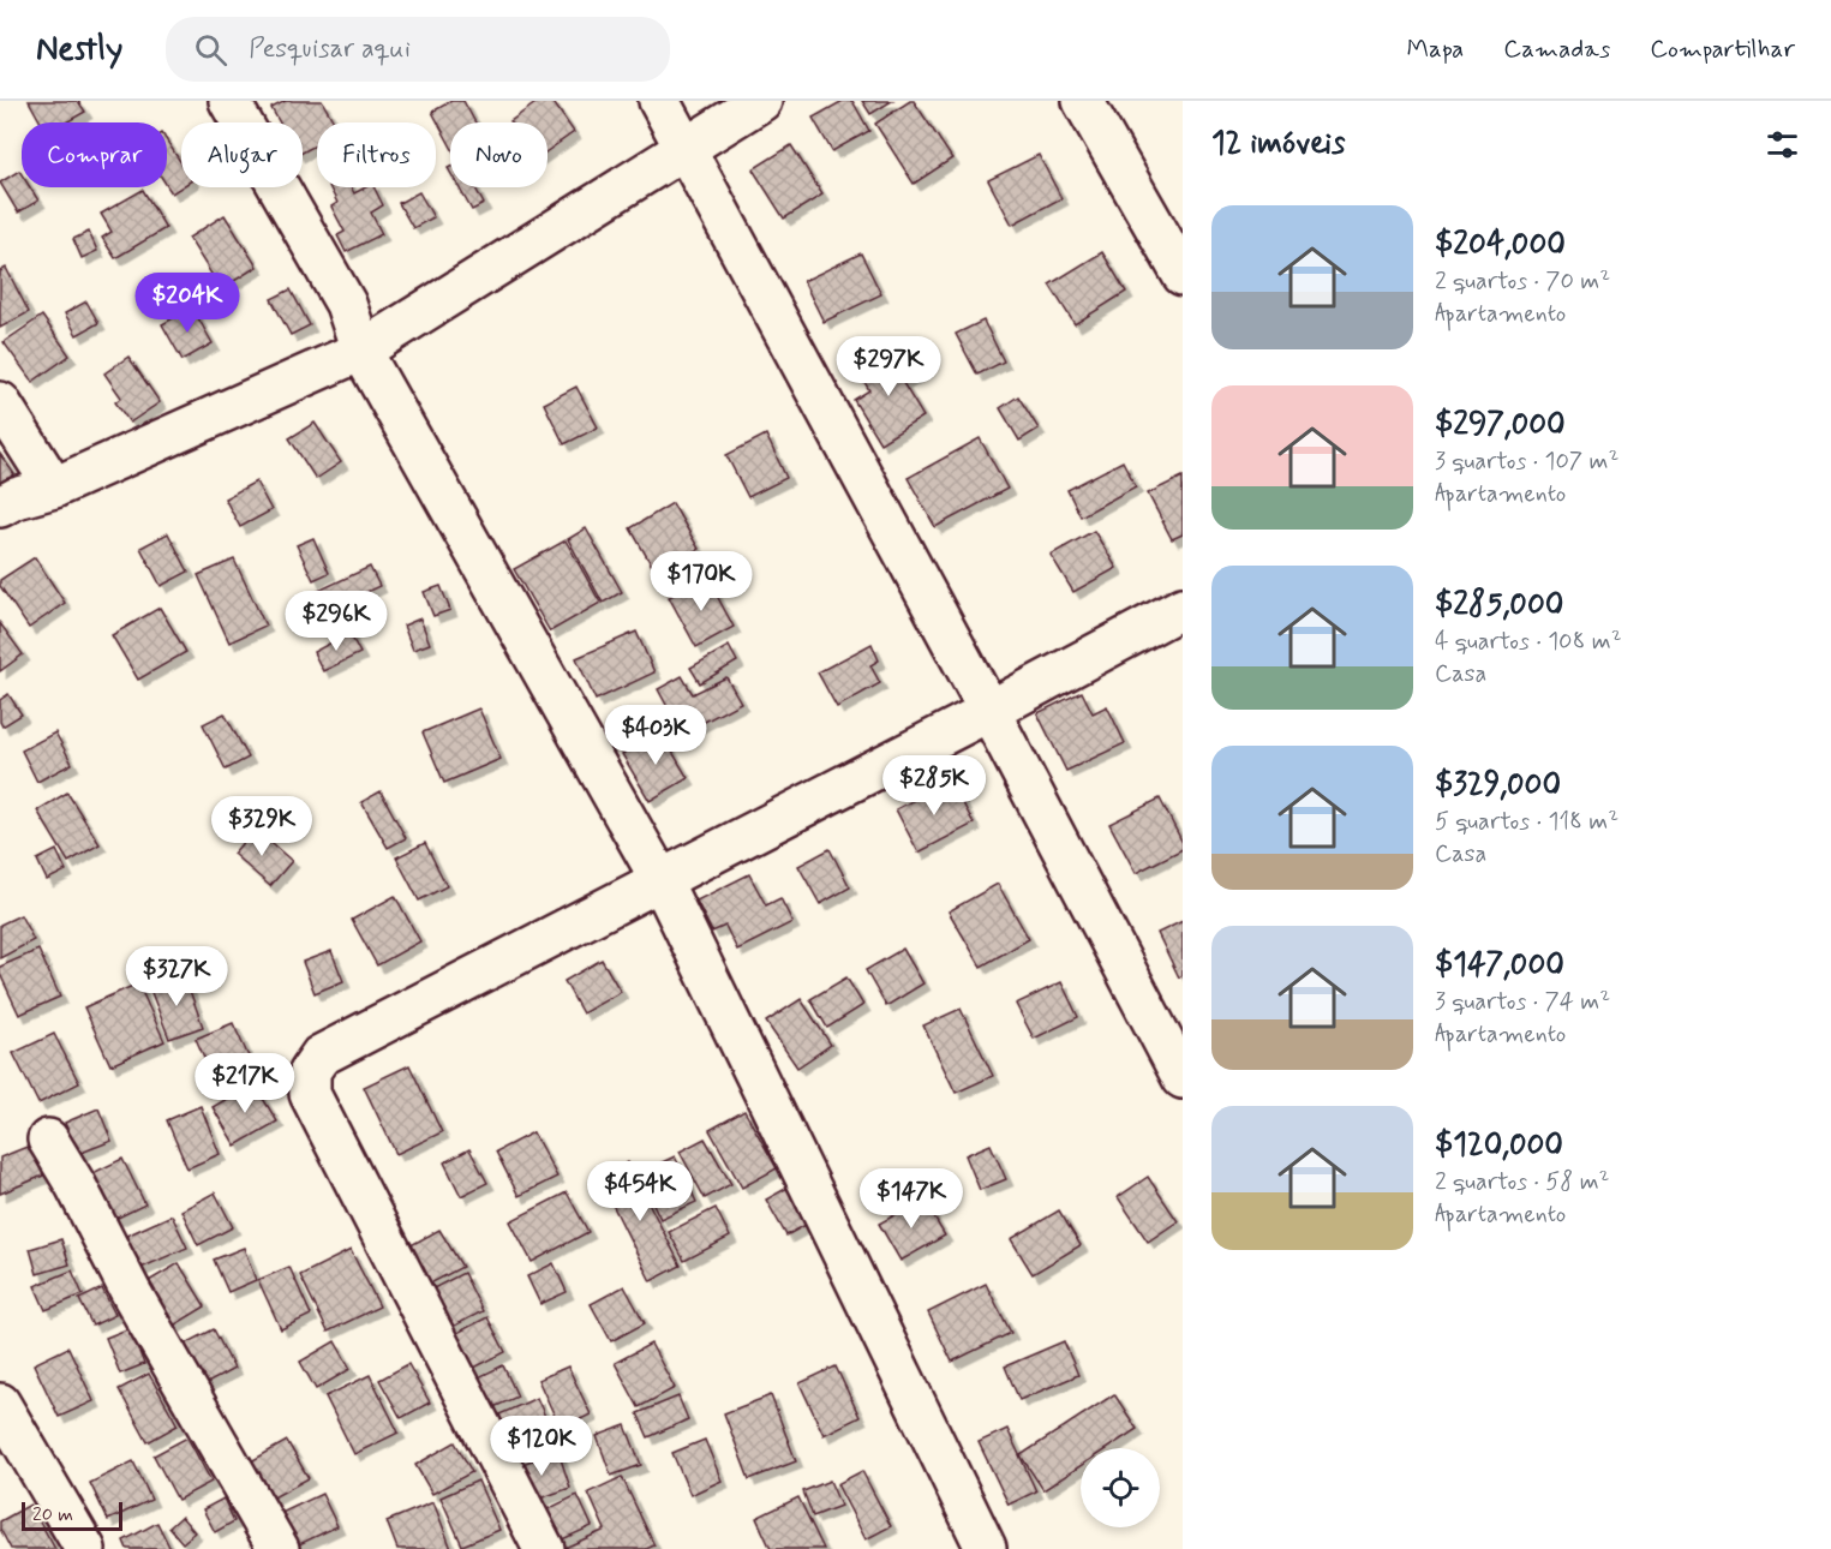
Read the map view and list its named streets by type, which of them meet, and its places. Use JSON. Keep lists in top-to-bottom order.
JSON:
{
  "scale_bar": "20 m",
  "page": {
    "header": "Nestly",
    "search": "Pesquisar aqui",
    "nav": ["Mapa", "Camadas", "Compartilhar"],
    "heading": "12 imóveis",
    "chip": [
      "Comprar",
      "Alugar",
      "Filtros",
      "Novo"
    ],
    "list": [
      {
        "name": "$204,000",
        "note": "2 quartos · 70 m² · Apartamento"
      },
      {
        "name": "$297,000",
        "note": "3 quartos · 107 m² · Apartamento"
      },
      {
        "name": "$285,000",
        "note": "4 quartos · 108 m² · Casa"
      },
      {
        "name": "$329,000",
        "note": "5 quartos · 118 m² · Casa"
      },
      {
        "name": "$147,000",
        "note": "3 quartos · 74 m² · Apartamento"
      },
      {
        "name": "$120,000",
        "note": "2 quartos · 58 m² · Apartamento"
      }
    ],
    "price": [
      "$204K",
      "$297K",
      "$170K",
      "$296K",
      "$403K",
      "$285K",
      "$329K",
      "$327K",
      "$217K",
      "$454K",
      "$147K",
      "$120K"
    ],
    "scale": "20 m"
  }
}
